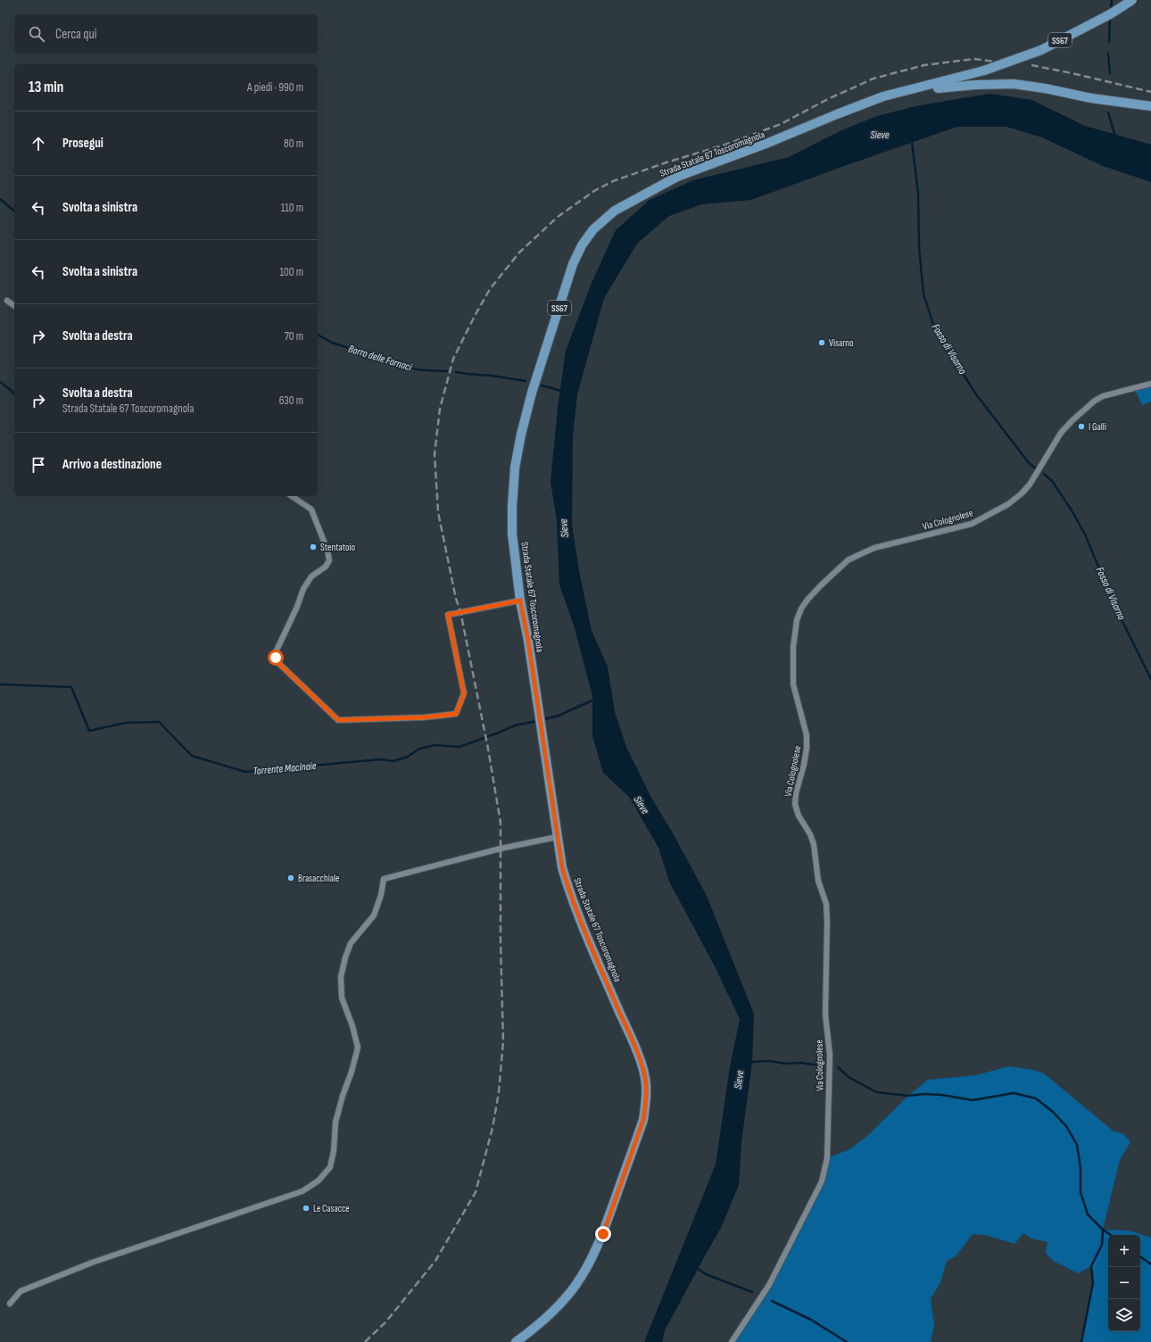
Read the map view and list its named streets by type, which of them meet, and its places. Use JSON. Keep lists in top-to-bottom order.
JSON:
{
  "streets": {
    "main road": ["SS67", "Strada Statale 67 Toscoromagnola"],
    "street": ["Via Colognolese"]
  },
  "water": [
    "Sieve",
    "Fosso di Visarno",
    "Borro delle Fornaci",
    "Torrente Macinaie"
  ],
  "places": [
    "Visarno",
    "I Galli",
    "Stentatoio",
    "Brasacchiale",
    "Le Casacce"
  ],
  "page": {
    "search": "Cerca qui",
    "heading": ["13 min", "A piedi · 990 m"],
    "list": [
      ["Prosegui", "80 m"],
      ["Svolta a sinistra", "110 m"],
      ["Svolta a sinistra", "100 m"],
      ["Svolta a destra", "70 m"],
      ["Svolta a destra", "Strada Statale 67 Toscoromagnola", "630 m"],
      "Arrivo a destinazione"
    ],
    "map_buttons": ["+", "−"]
  }
}
